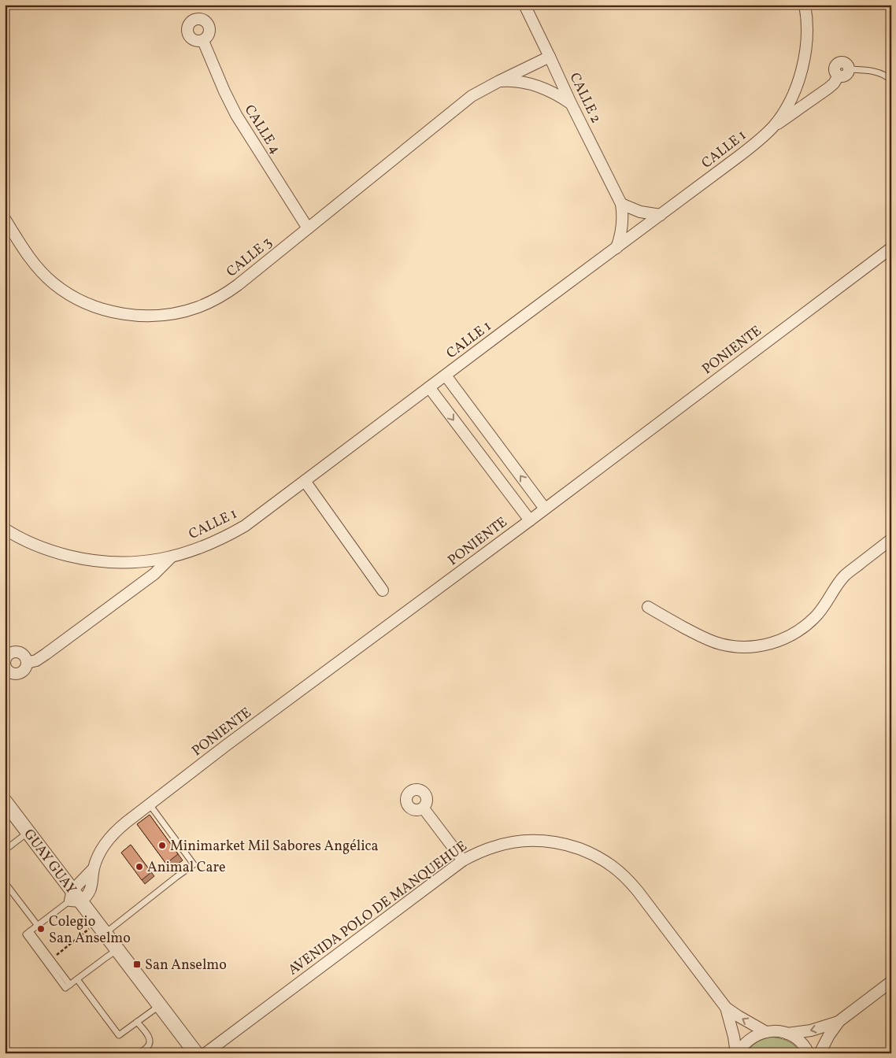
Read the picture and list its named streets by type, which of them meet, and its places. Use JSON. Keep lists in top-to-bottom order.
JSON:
{
  "streets": {
    "street": [
      "CALLE 2",
      "CALLE 4",
      "CALLE 1",
      "CALLE 3",
      "PONIENTE",
      "GUAY GUAY",
      "AVENIDA POLO DE MANQUEHUE"
    ]
  },
  "crossings": [
    ["CALLE 2", "CALLE 1"],
    ["CALLE 2", "CALLE 3"],
    ["CALLE 4", "CALLE 3"],
    ["PONIENTE", "GUAY GUAY"]
  ],
  "places": {
    "other": ["Minimarket Mil Sabores Angélica", "Animal Care", "Colegio San Anselmo"],
    "transit": ["San Anselmo"]
  }
}
